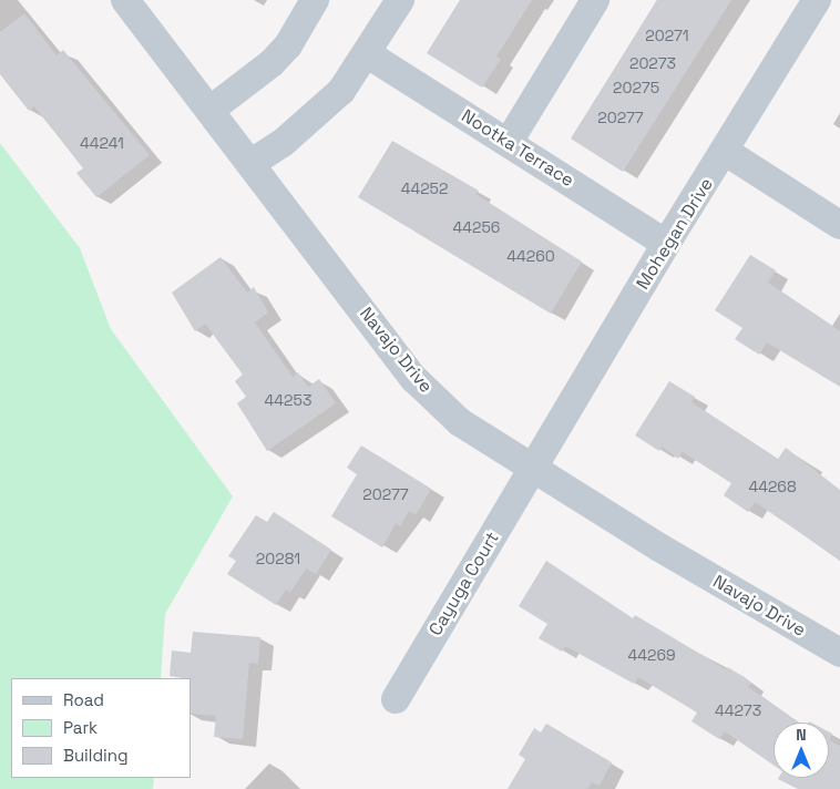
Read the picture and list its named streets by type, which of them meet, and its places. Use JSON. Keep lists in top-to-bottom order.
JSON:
{
  "streets": {
    "street": [
      "Nootka Terrace",
      "Mohegan Drive",
      "Navajo Drive",
      "Cayuga Court"
    ]
  },
  "crossings": [
    ["Nootka Terrace", "Mohegan Drive"],
    ["Mohegan Drive", "Navajo Drive"],
    ["Mohegan Drive", "Cayuga Court"],
    ["Navajo Drive", "Cayuga Court"]
  ],
  "house_numbers": [
    "20271",
    "20273",
    "20275",
    "20277",
    "44241",
    "44252",
    "44256",
    "44260",
    "44253",
    "44268",
    "20277",
    "20281",
    "44269",
    "44273"
  ],
  "legend": ["Road", "Park", "Building"],
  "north": "top"
}
